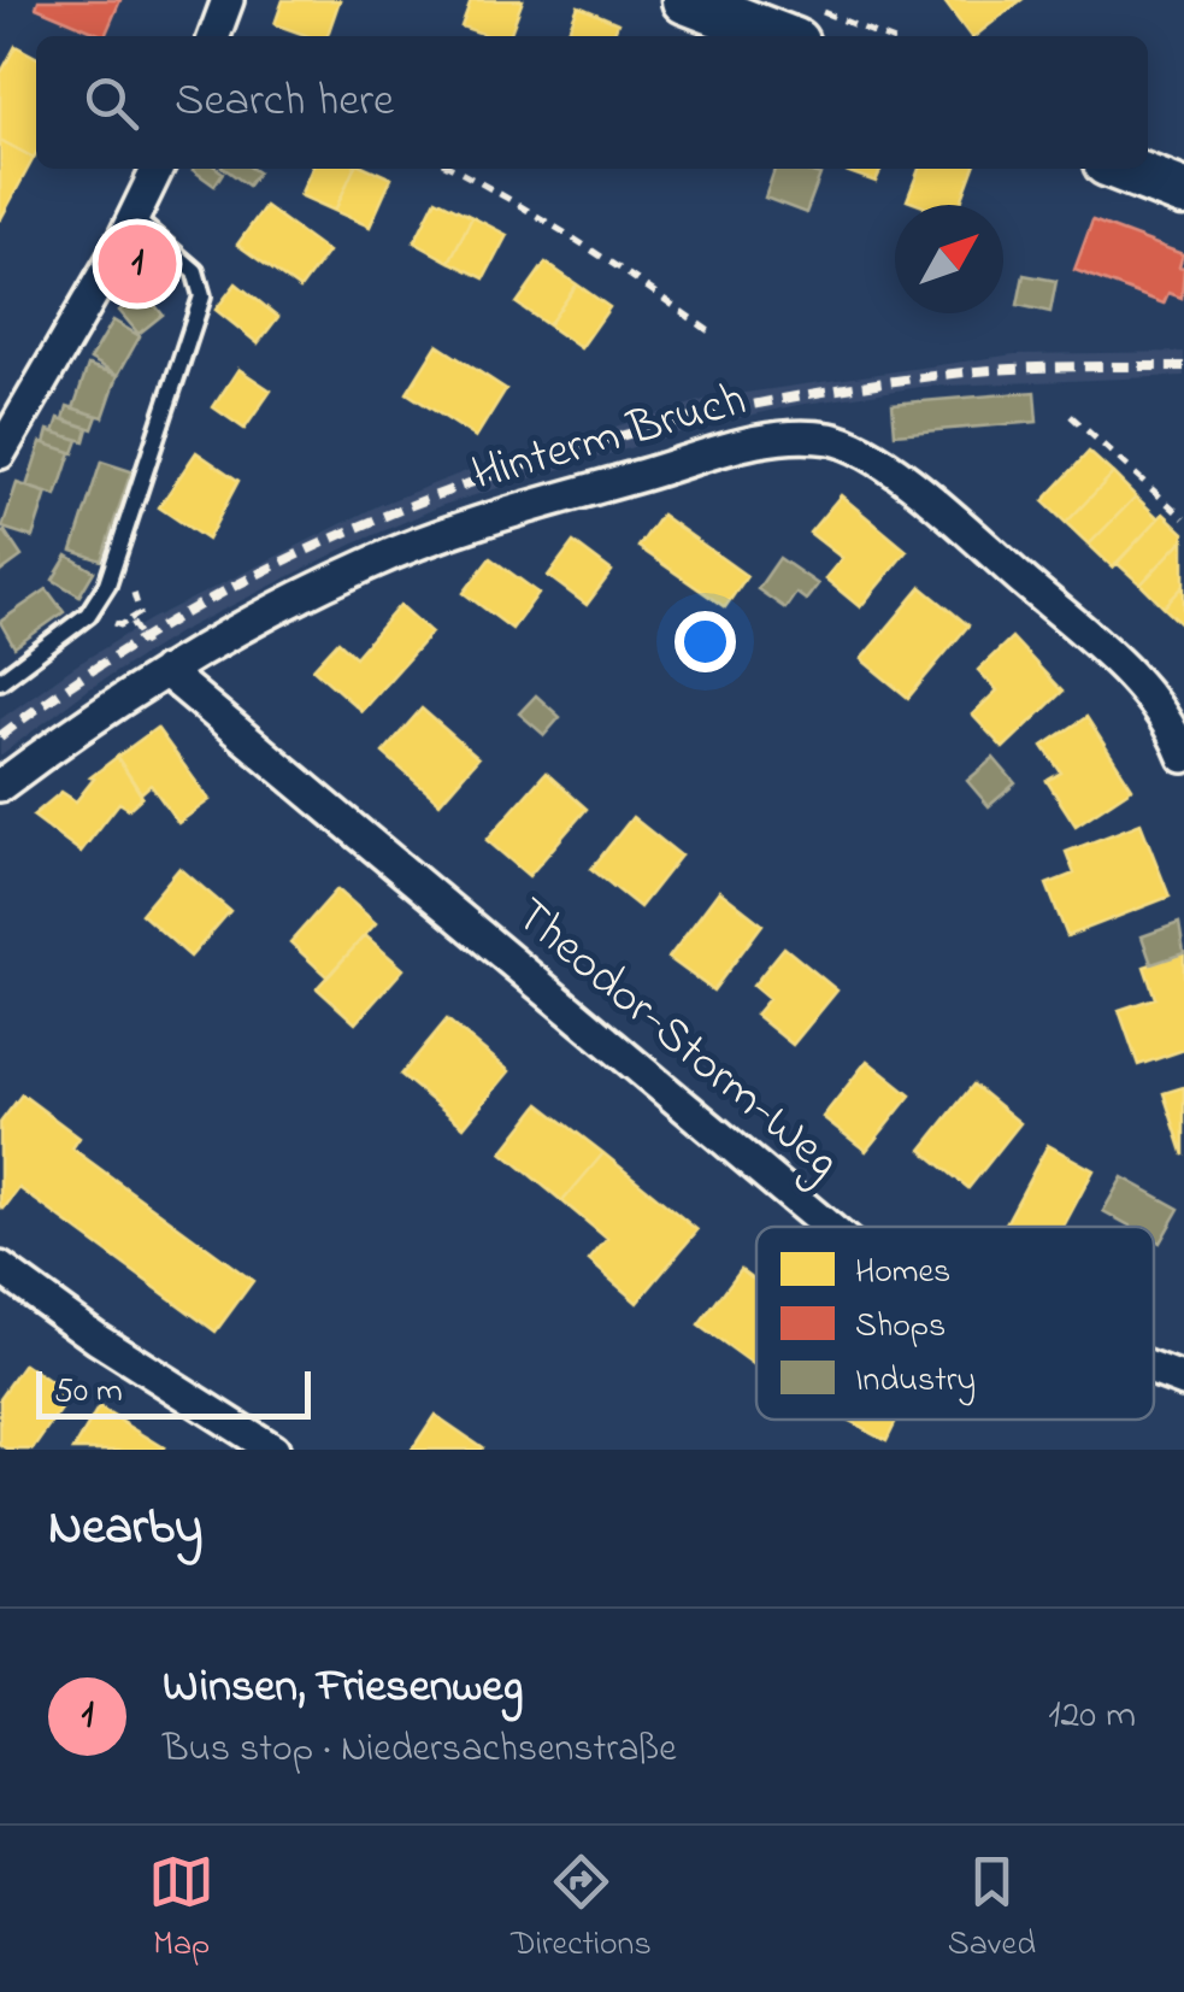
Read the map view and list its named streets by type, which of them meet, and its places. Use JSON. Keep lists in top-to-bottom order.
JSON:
{
  "streets": {
    "street": ["Hinterm Bruch", "Theodor-Storm-Weg"]
  },
  "crossings": [
    ["Hinterm Bruch", "Theodor-Storm-Weg"]
  ],
  "legend": ["Homes", "Shops", "Industry"],
  "scale_bar": "50 m",
  "north": "top right",
  "page": {
    "search": "Search here",
    "pins": "1",
    "scale": "50 m",
    "heading": "Nearby",
    "list": [
      {
        "mark": "1",
        "name": "Winsen, Friesenweg",
        "note": "Bus stop · Niedersachsenstraße",
        "value": "120 m"
      }
    ],
    "nav": ["Map", "Directions", "Saved"]
  }
}
